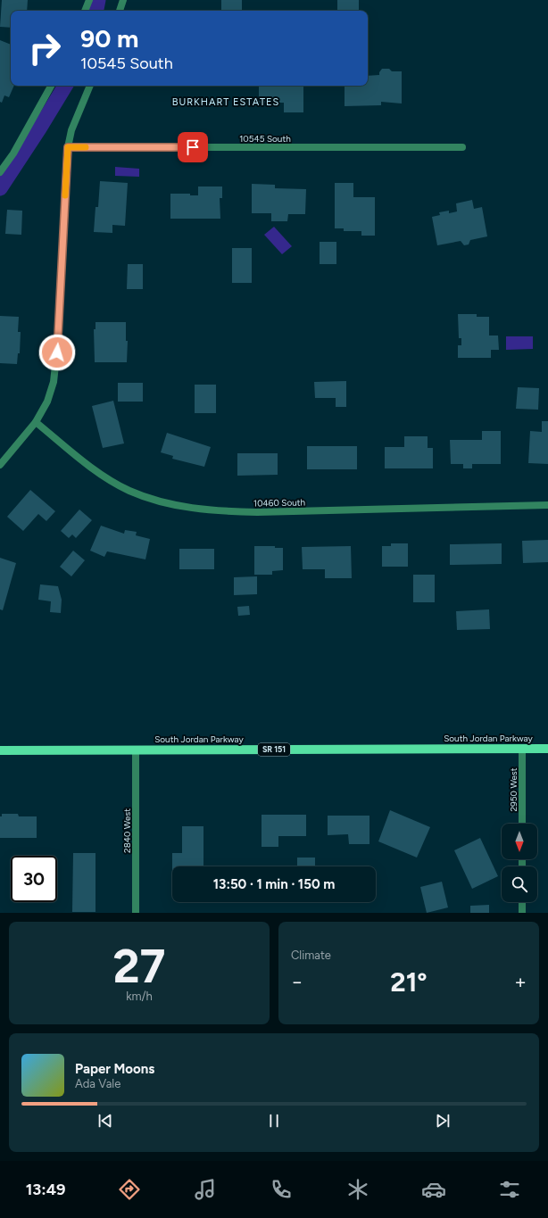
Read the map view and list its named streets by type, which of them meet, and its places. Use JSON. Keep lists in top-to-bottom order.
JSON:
{
  "streets": {
    "main road": ["South Jordan Parkway", "SR 151"],
    "street": [
      "10545 South",
      "10460 South",
      "2950 West",
      "2840 West"
    ]
  },
  "crossings": [
    ["South Jordan Parkway", "2950 West"],
    ["South Jordan Parkway", "2840 West"]
  ],
  "districts": ["BURKHART ESTATES"],
  "north": "bottom",
  "page": {
    "turn": ["90 m", "10545 South"],
    "limit": "30",
    "trip": "13:50 · 1 min · 150 m",
    "tile": [
      ["27", "km/h"],
      "Climate"
    ],
    "heat": ["−", "21°", "+"],
    "song": ["Paper Moons", "Ada Vale"],
    "tabs": "13:49"
  }
}
